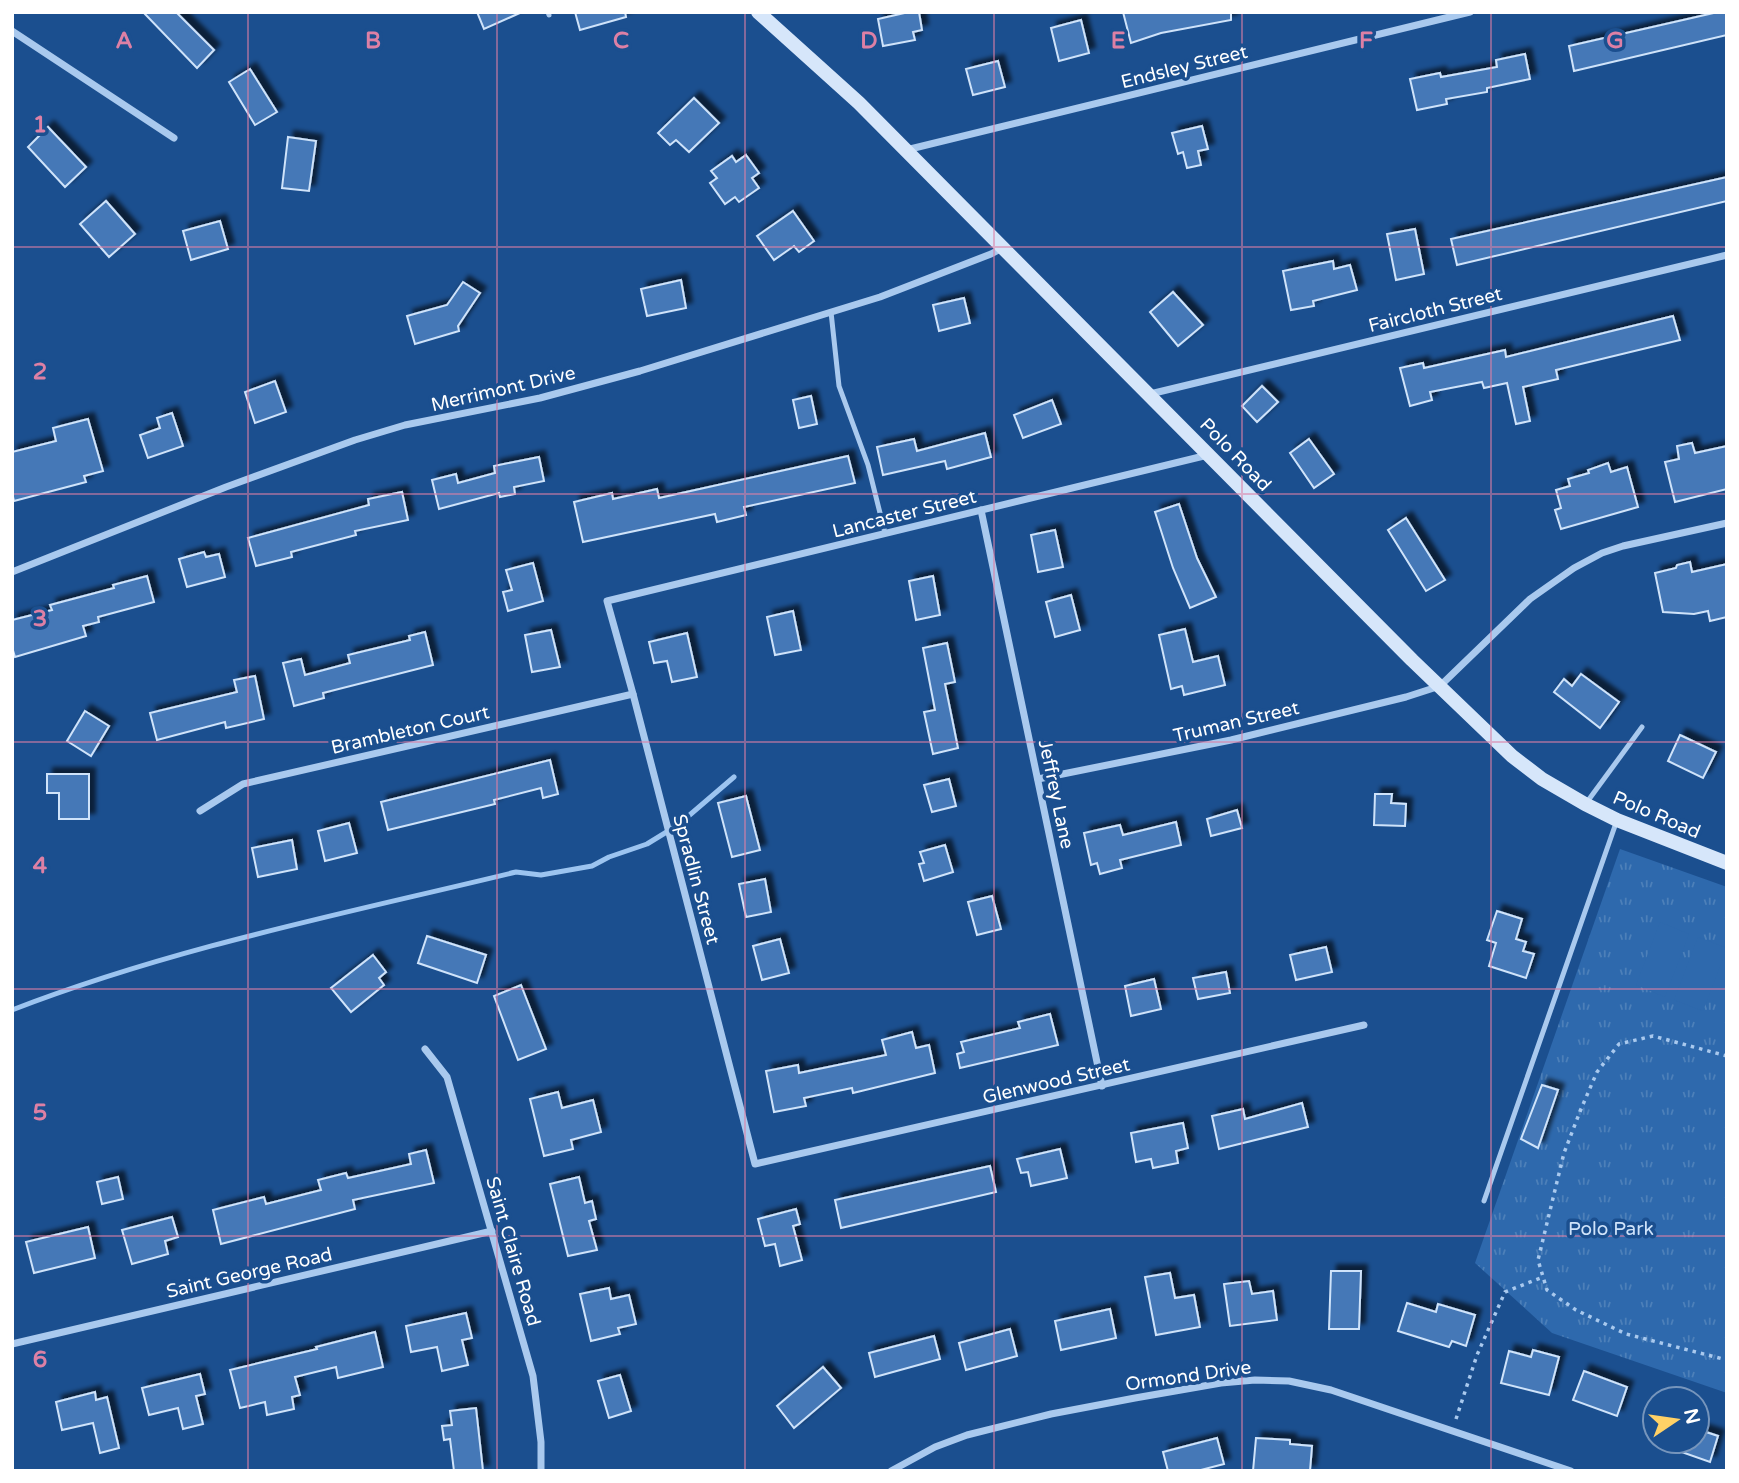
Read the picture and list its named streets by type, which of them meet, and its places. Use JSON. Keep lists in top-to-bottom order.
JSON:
{
  "streets": {
    "main road": ["Polo Road"],
    "street": [
      "Endsley Street",
      "Faircloth Street",
      "Merrimont Drive",
      "Lancaster Street",
      "Truman Street",
      "Brambleton Court",
      "Jeffrey Lane",
      "Spradlin Street",
      "Glenwood Street",
      "Saint Claire Road",
      "Saint George Road",
      "Ormond Drive"
    ]
  },
  "crossings": [
    ["Endsley Street", "Polo Road"],
    ["Faircloth Street", "Polo Road"],
    ["Merrimont Drive", "Polo Road"],
    ["Polo Road", "Lancaster Street"],
    ["Polo Road", "Truman Street"],
    ["Lancaster Street", "Jeffrey Lane"],
    ["Lancaster Street", "Spradlin Street"],
    ["Truman Street", "Jeffrey Lane"],
    ["Brambleton Court", "Spradlin Street"],
    ["Jeffrey Lane", "Glenwood Street"],
    ["Spradlin Street", "Glenwood Street"],
    ["Saint Claire Road", "Saint George Road"]
  ],
  "parks": ["Polo Park"],
  "north": "right",
  "grid": {
    "columns": [
      "A",
      "B",
      "C",
      "D",
      "E",
      "F",
      "G"
    ],
    "rows": [
      "1",
      "2",
      "3",
      "4",
      "5",
      "6"
    ]
  }
}
